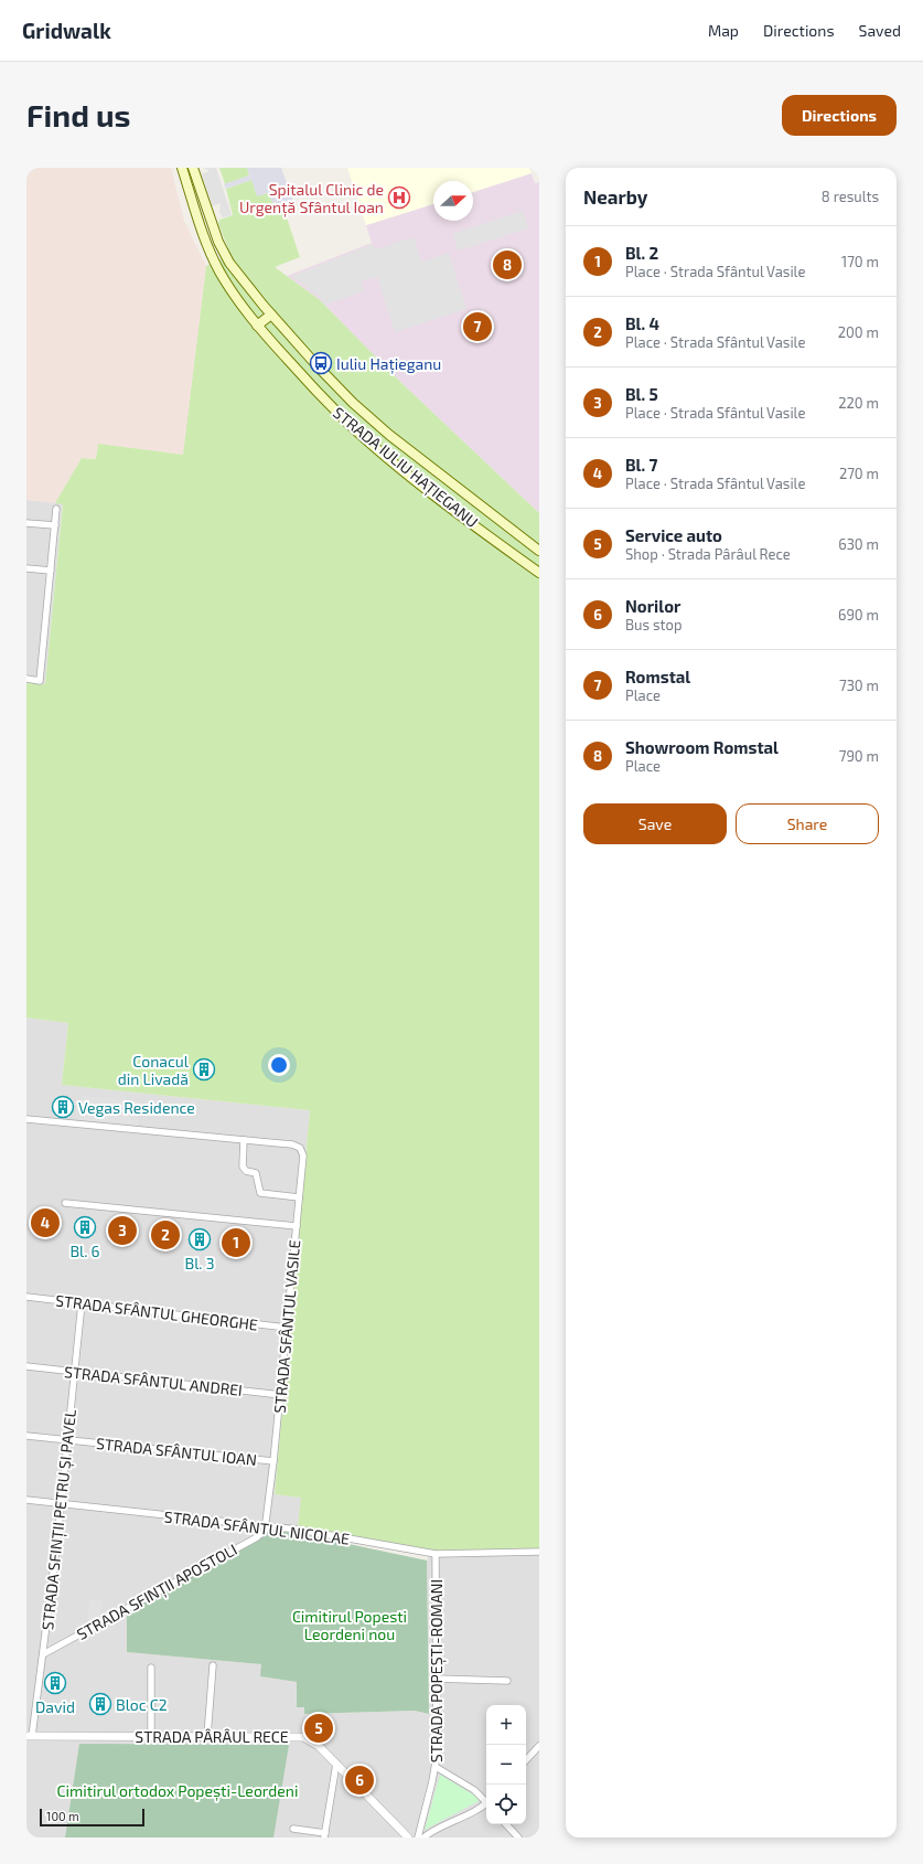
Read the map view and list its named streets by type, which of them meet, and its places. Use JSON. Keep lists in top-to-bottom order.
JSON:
{
  "streets": {
    "main road": ["STRADA IULIU HAȚIEGANU"],
    "street": [
      "STRADA SFÂNTUL GHEORGHE",
      "STRADA SFÂNTUL VASILE",
      "STRADA SFÂNTUL ANDREI",
      "STRADA SFÂNTUL IOAN",
      "STRADA SFINȚII PETRU ȘI PAVEL",
      "STRADA SFÂNTUL NICOLAE",
      "STRADA SFINȚII APOSTOLI",
      "STRADA POPEȘTI-ROMANI",
      "STRADA PÂRÂUL RECE"
    ]
  },
  "crossings": [
    ["STRADA SFÂNTUL GHEORGHE", "STRADA SFÂNTUL VASILE"],
    ["STRADA SFÂNTUL GHEORGHE", "STRADA SFINȚII PETRU ȘI PAVEL"],
    ["STRADA SFÂNTUL VASILE", "STRADA SFÂNTUL ANDREI"],
    ["STRADA SFÂNTUL VASILE", "STRADA SFÂNTUL IOAN"],
    ["STRADA SFÂNTUL VASILE", "STRADA SFÂNTUL NICOLAE"],
    ["STRADA SFÂNTUL VASILE", "STRADA SFINȚII APOSTOLI"],
    ["STRADA SFÂNTUL ANDREI", "STRADA SFINȚII PETRU ȘI PAVEL"],
    ["STRADA SFÂNTUL IOAN", "STRADA SFINȚII PETRU ȘI PAVEL"],
    ["STRADA SFINȚII PETRU ȘI PAVEL", "STRADA SFÂNTUL NICOLAE"],
    ["STRADA SFINȚII PETRU ȘI PAVEL", "STRADA SFINȚII APOSTOLI"],
    ["STRADA SFINȚII PETRU ȘI PAVEL", "STRADA PÂRÂUL RECE"],
    ["STRADA SFÂNTUL NICOLAE", "STRADA SFINȚII APOSTOLI"],
    ["STRADA SFÂNTUL NICOLAE", "STRADA POPEȘTI-ROMANI"]
  ],
  "parks": ["Cimitirul Popesti Leordeni nou", "Cimitirul ortodox Popești-Leordeni"],
  "places": {
    "hospital": ["Spitalul Clinic de Urgență Sfântul Ioan"],
    "bus stop": ["Iuliu Hațieganu"],
    "building": [
      "Conacul din Livadă",
      "Vegas Residence",
      "Bl. 6",
      "Bl. 3",
      "David",
      "Bloc C2"
    ]
  },
  "scale_bar": "100 m",
  "north": "right",
  "page": {
    "header": "Gridwalk",
    "nav": ["Map", "Directions", "Saved"],
    "buttons": [
      "Directions",
      ["Save", "Share"]
    ],
    "title": "Find us",
    "heading": ["Nearby", "8 results"],
    "list": [
      {
        "mark": "1",
        "name": "Bl. 2",
        "note": "Place · Strada Sfântul Vasile",
        "value": "170 m"
      },
      {
        "mark": "2",
        "name": "Bl. 4",
        "note": "Place · Strada Sfântul Vasile",
        "value": "200 m"
      },
      {
        "mark": "3",
        "name": "Bl. 5",
        "note": "Place · Strada Sfântul Vasile",
        "value": "220 m"
      },
      {
        "mark": "4",
        "name": "Bl. 7",
        "note": "Place · Strada Sfântul Vasile",
        "value": "270 m"
      },
      {
        "mark": "5",
        "name": "Service auto",
        "note": "Shop · Strada Pârâul Rece",
        "value": "630 m"
      },
      {
        "mark": "6",
        "name": "Norilor",
        "note": "Bus stop",
        "value": "690 m"
      },
      {
        "mark": "7",
        "name": "Romstal",
        "note": "Place",
        "value": "730 m"
      },
      {
        "mark": "8",
        "name": "Showroom Romstal",
        "note": "Place",
        "value": "790 m"
      }
    ],
    "pins": [
      "8",
      "7",
      "4",
      "3",
      "2",
      "1",
      "5",
      "6"
    ],
    "map_buttons": ["+", "−"],
    "scale": "100 m"
  }
}
